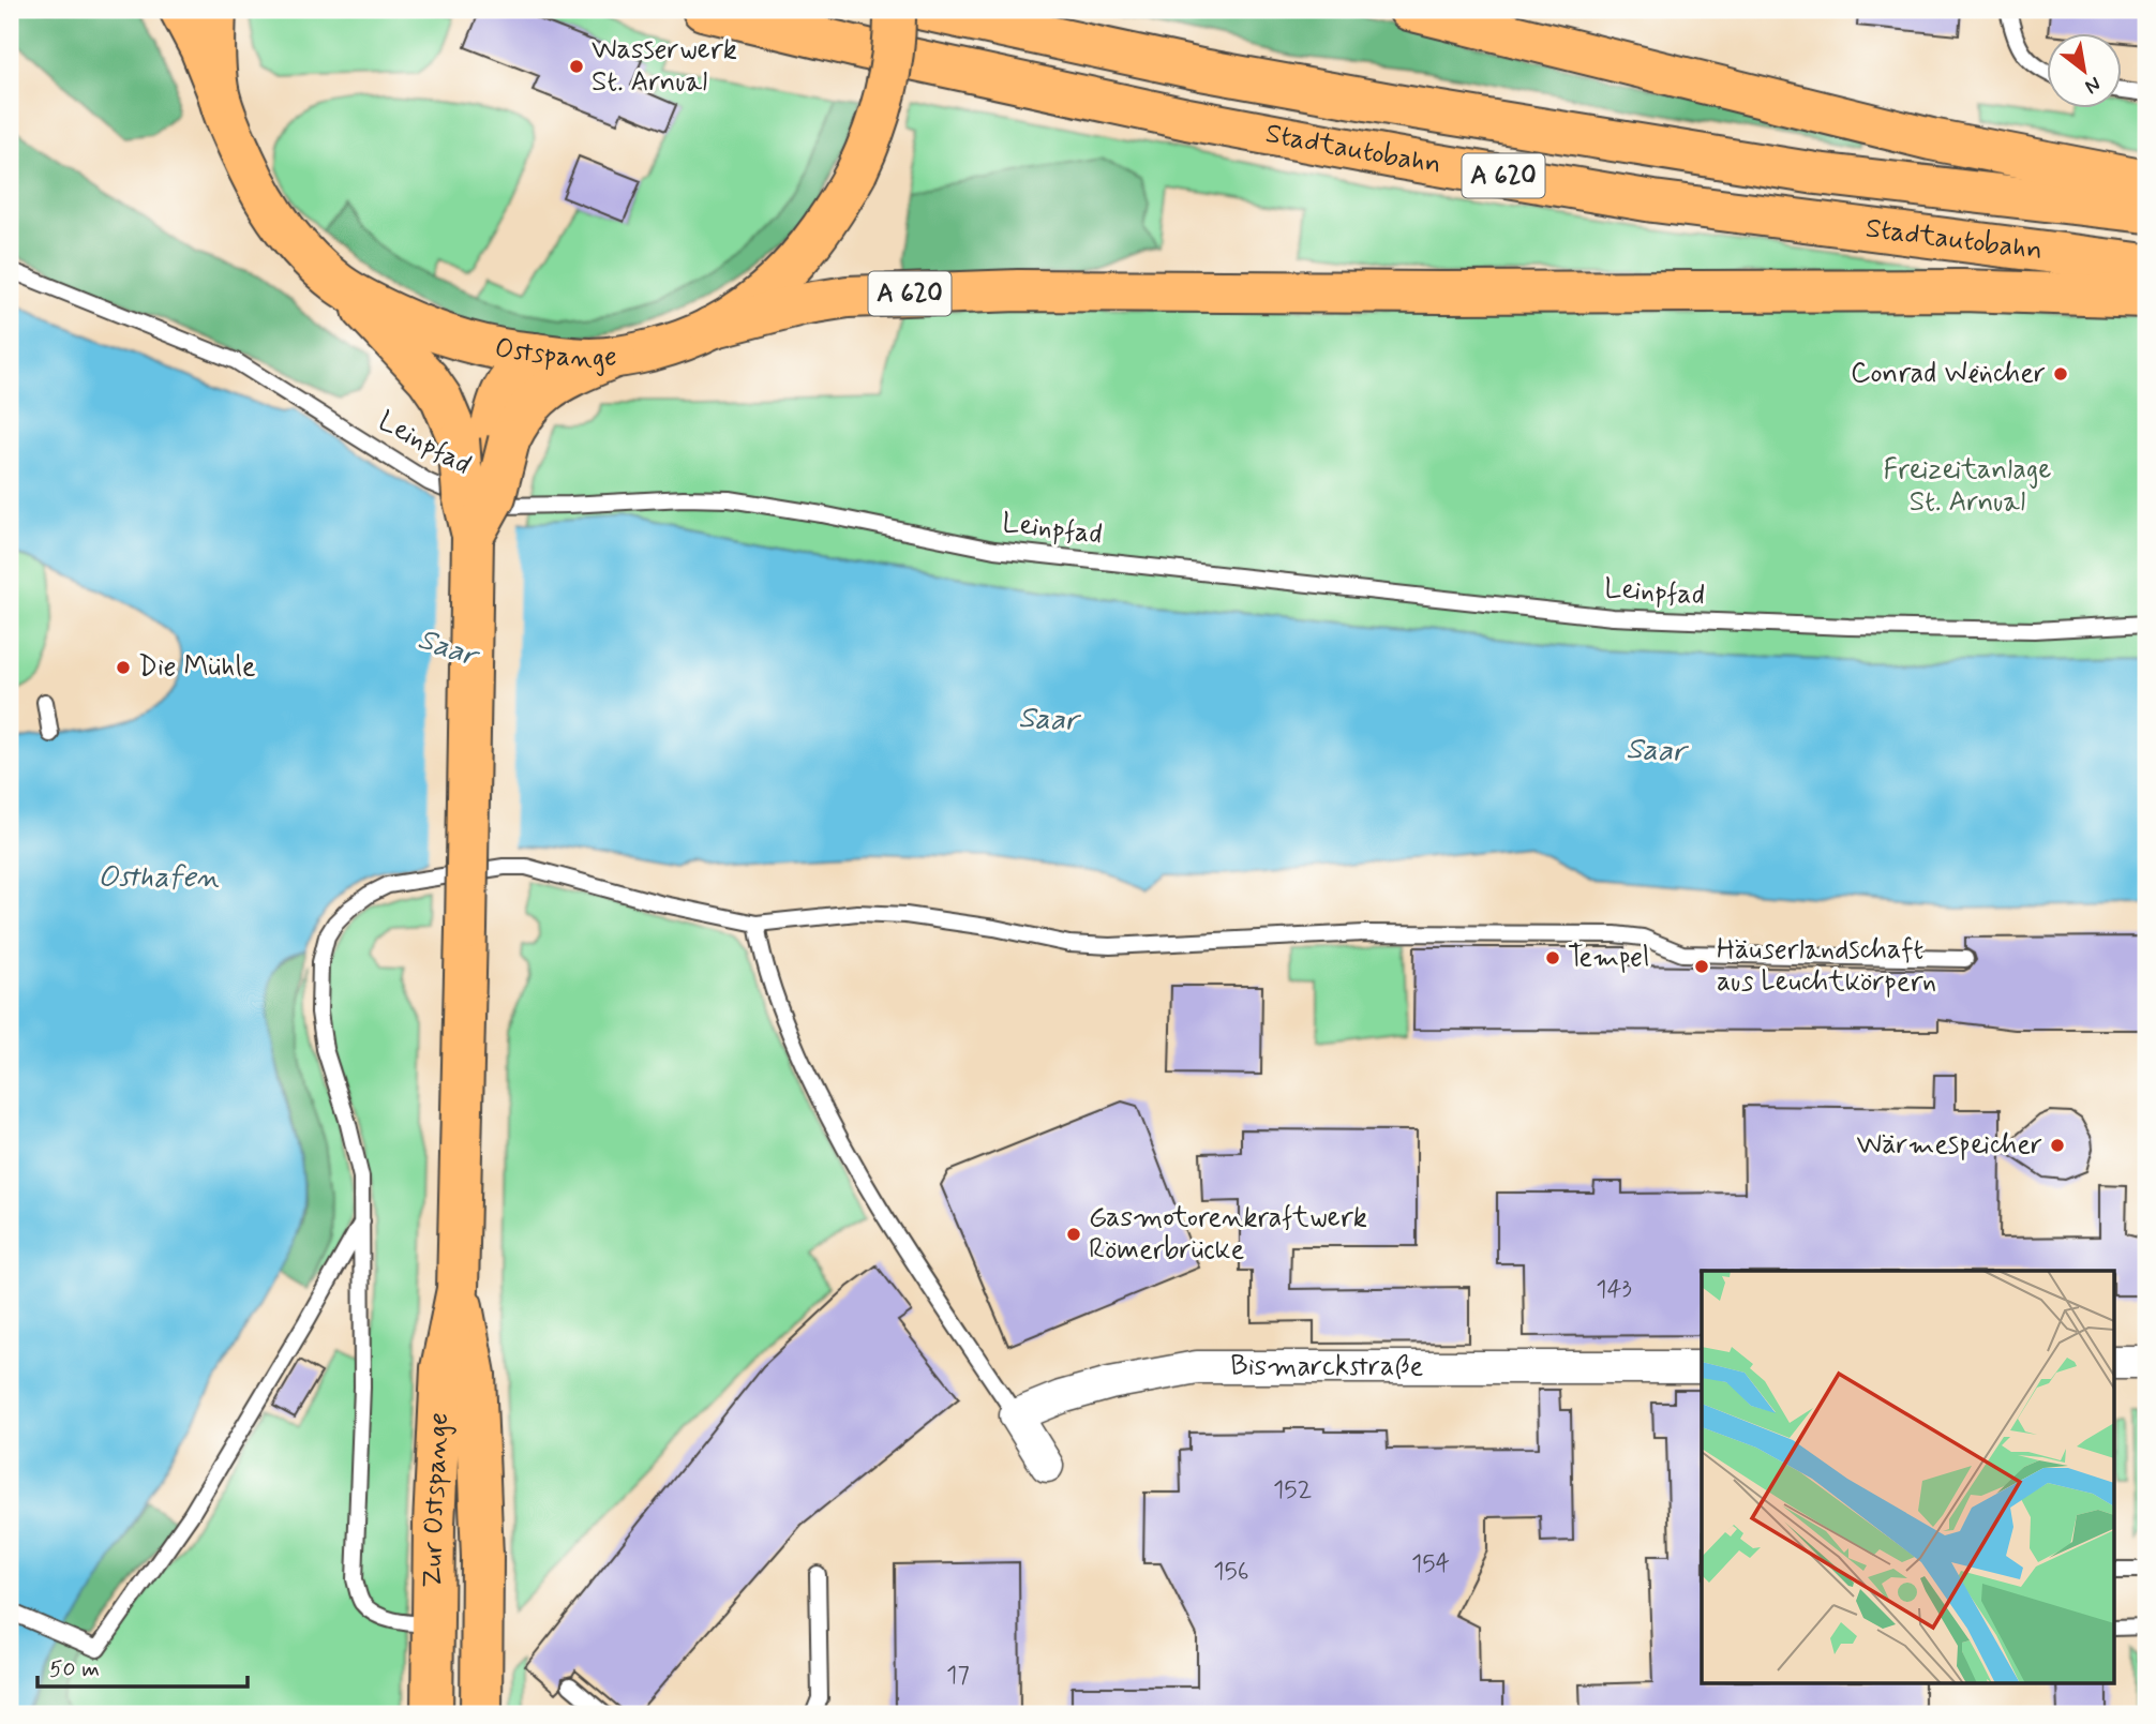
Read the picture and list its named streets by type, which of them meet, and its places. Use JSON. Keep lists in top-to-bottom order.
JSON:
{
  "streets": {
    "main road": [
      "Stadtautobahn",
      "A 620",
      "Ostspange",
      "Zur Ostspange"
    ],
    "street": ["Bismarckstraße"],
    "lane": ["Leinpfad"]
  },
  "crossings": [
    ["A 620", "Ostspange"]
  ],
  "water": ["Saar", "Osthafen"],
  "parks": ["Freizeitanlage St. Arnual"],
  "places": [
    "Wasserwerk St. Arnual",
    "Conrad Wëncher",
    "Die Mühle",
    "Tempel",
    "Häuserlandschaft aus Leuchtkörpern",
    "Wärmespeicher",
    "Gasmotorenkraftwerk Römerbrücke"
  ],
  "house_numbers": [
    "143",
    "152",
    "154",
    "156",
    "17"
  ],
  "scale_bar": "50 m",
  "north": "bottom right"
}
